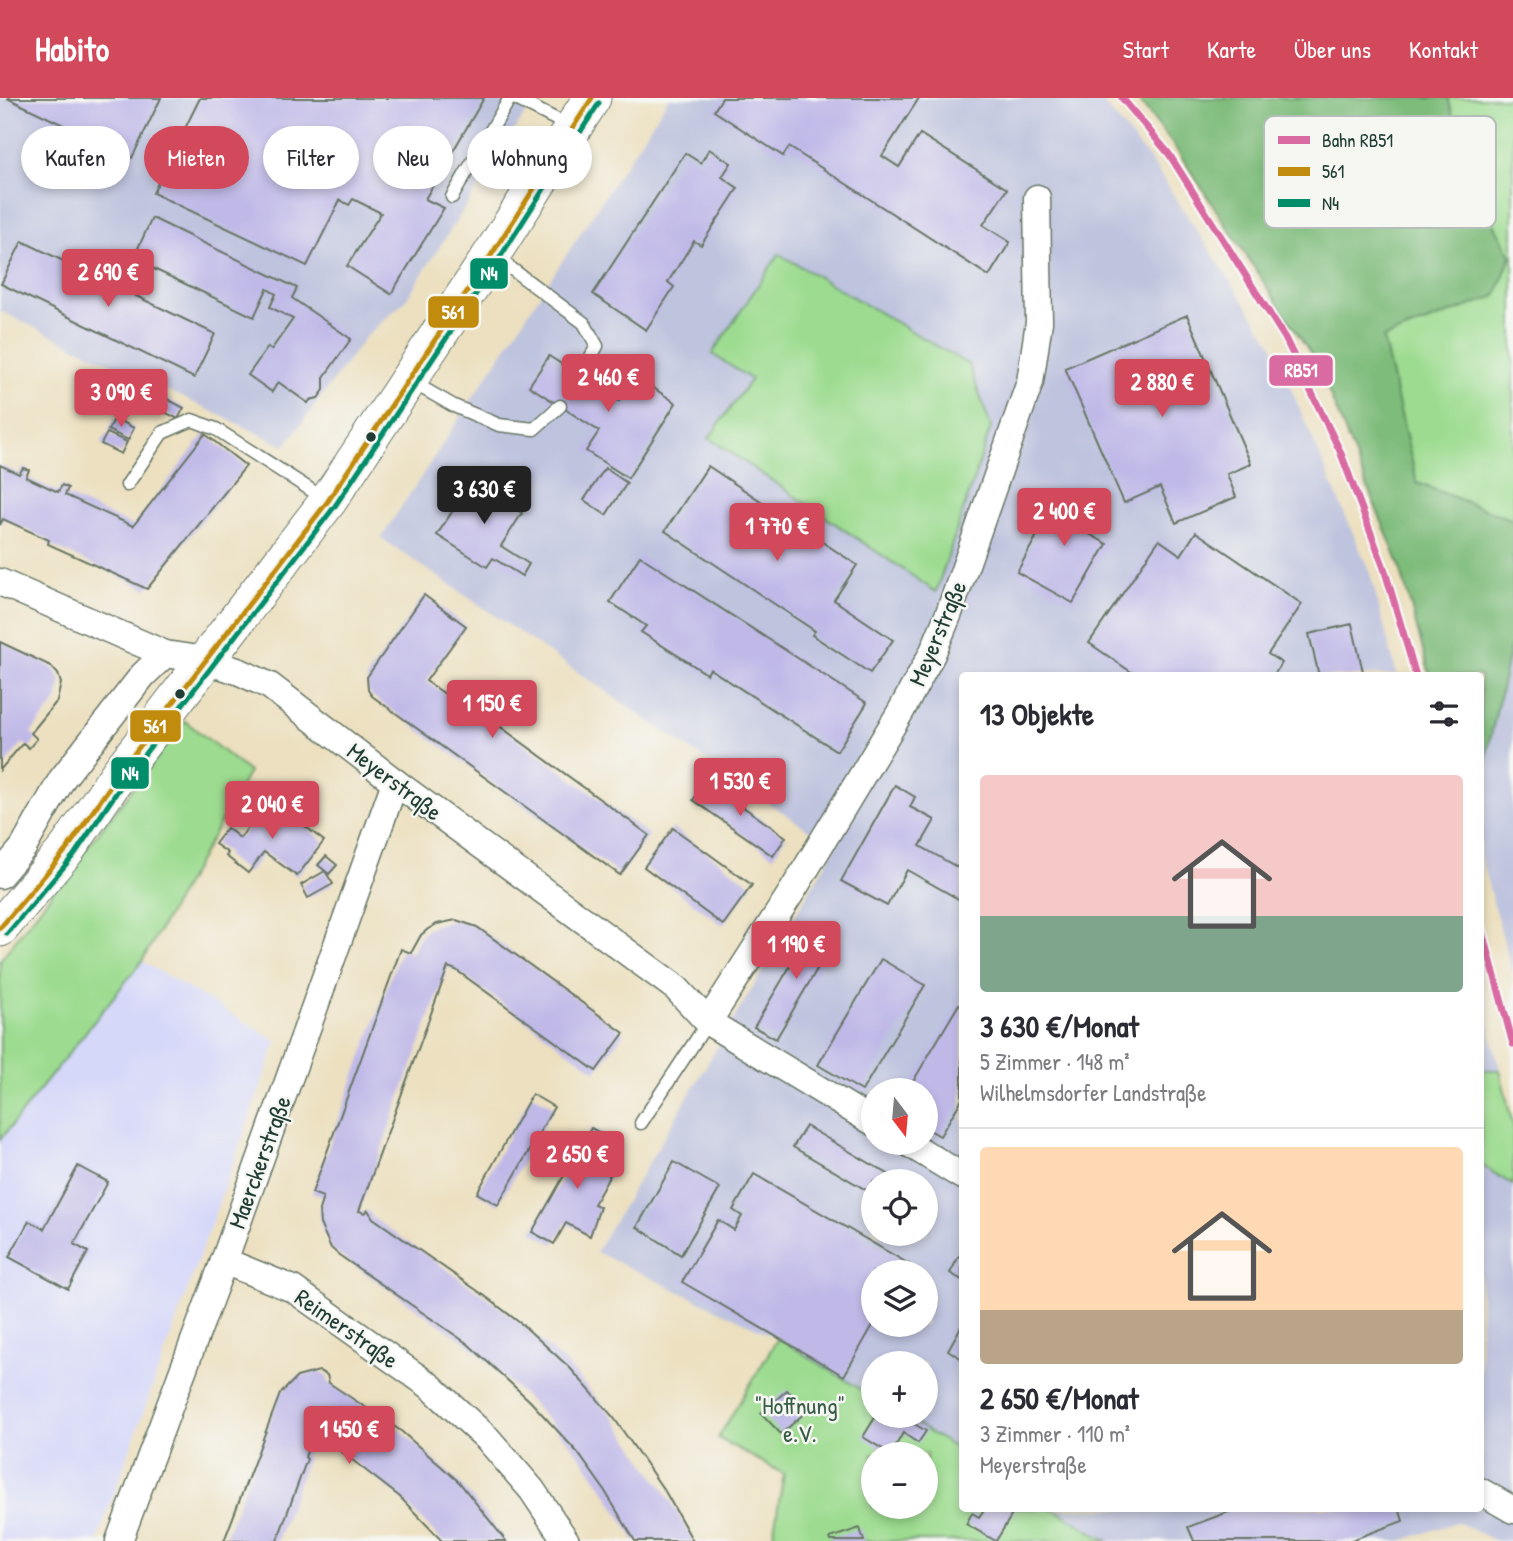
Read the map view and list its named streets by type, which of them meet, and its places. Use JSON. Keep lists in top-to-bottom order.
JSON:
{
  "streets": {
    "street": ["Meyerstraße", "Maerckerstraße", "Reimerstraße"]
  },
  "crossings": [
    ["Meyerstraße", "Maerckerstraße"],
    ["Maerckerstraße", "Reimerstraße"]
  ],
  "parks": ["\"Hoffnung\" e.V."],
  "lines": ["rail line RB51", "transit line 561", "transit line N4"],
  "legend": ["Bahn RB51", "561", "N4"],
  "north": "bottom",
  "page": {
    "header": "Habito",
    "nav": [
      "Start",
      "Karte",
      "Über uns",
      "Kontakt"
    ],
    "chip": [
      "Kaufen",
      "Mieten",
      "Filter",
      "Neu",
      "Wohnung"
    ],
    "price": [
      "2 690 €",
      "2 460 €",
      "2 880 €",
      "3 090 €",
      "3 630 €",
      "2 400 €",
      "1 770 €",
      "1 150 €",
      "1 530 €",
      "2 040 €",
      "1 190 €",
      "2 650 €",
      "1 450 €"
    ],
    "heading": "13 Objekte",
    "list": [
      {
        "name": "3 630 €/Monat",
        "note": "5 Zimmer · 148 m² · Wilhelmsdorfer Landstraße"
      },
      {
        "name": "2 650 €/Monat",
        "note": "3 Zimmer · 110 m² · Meyerstraße"
      }
    ],
    "map_buttons": ["+", "−"]
  }
}
